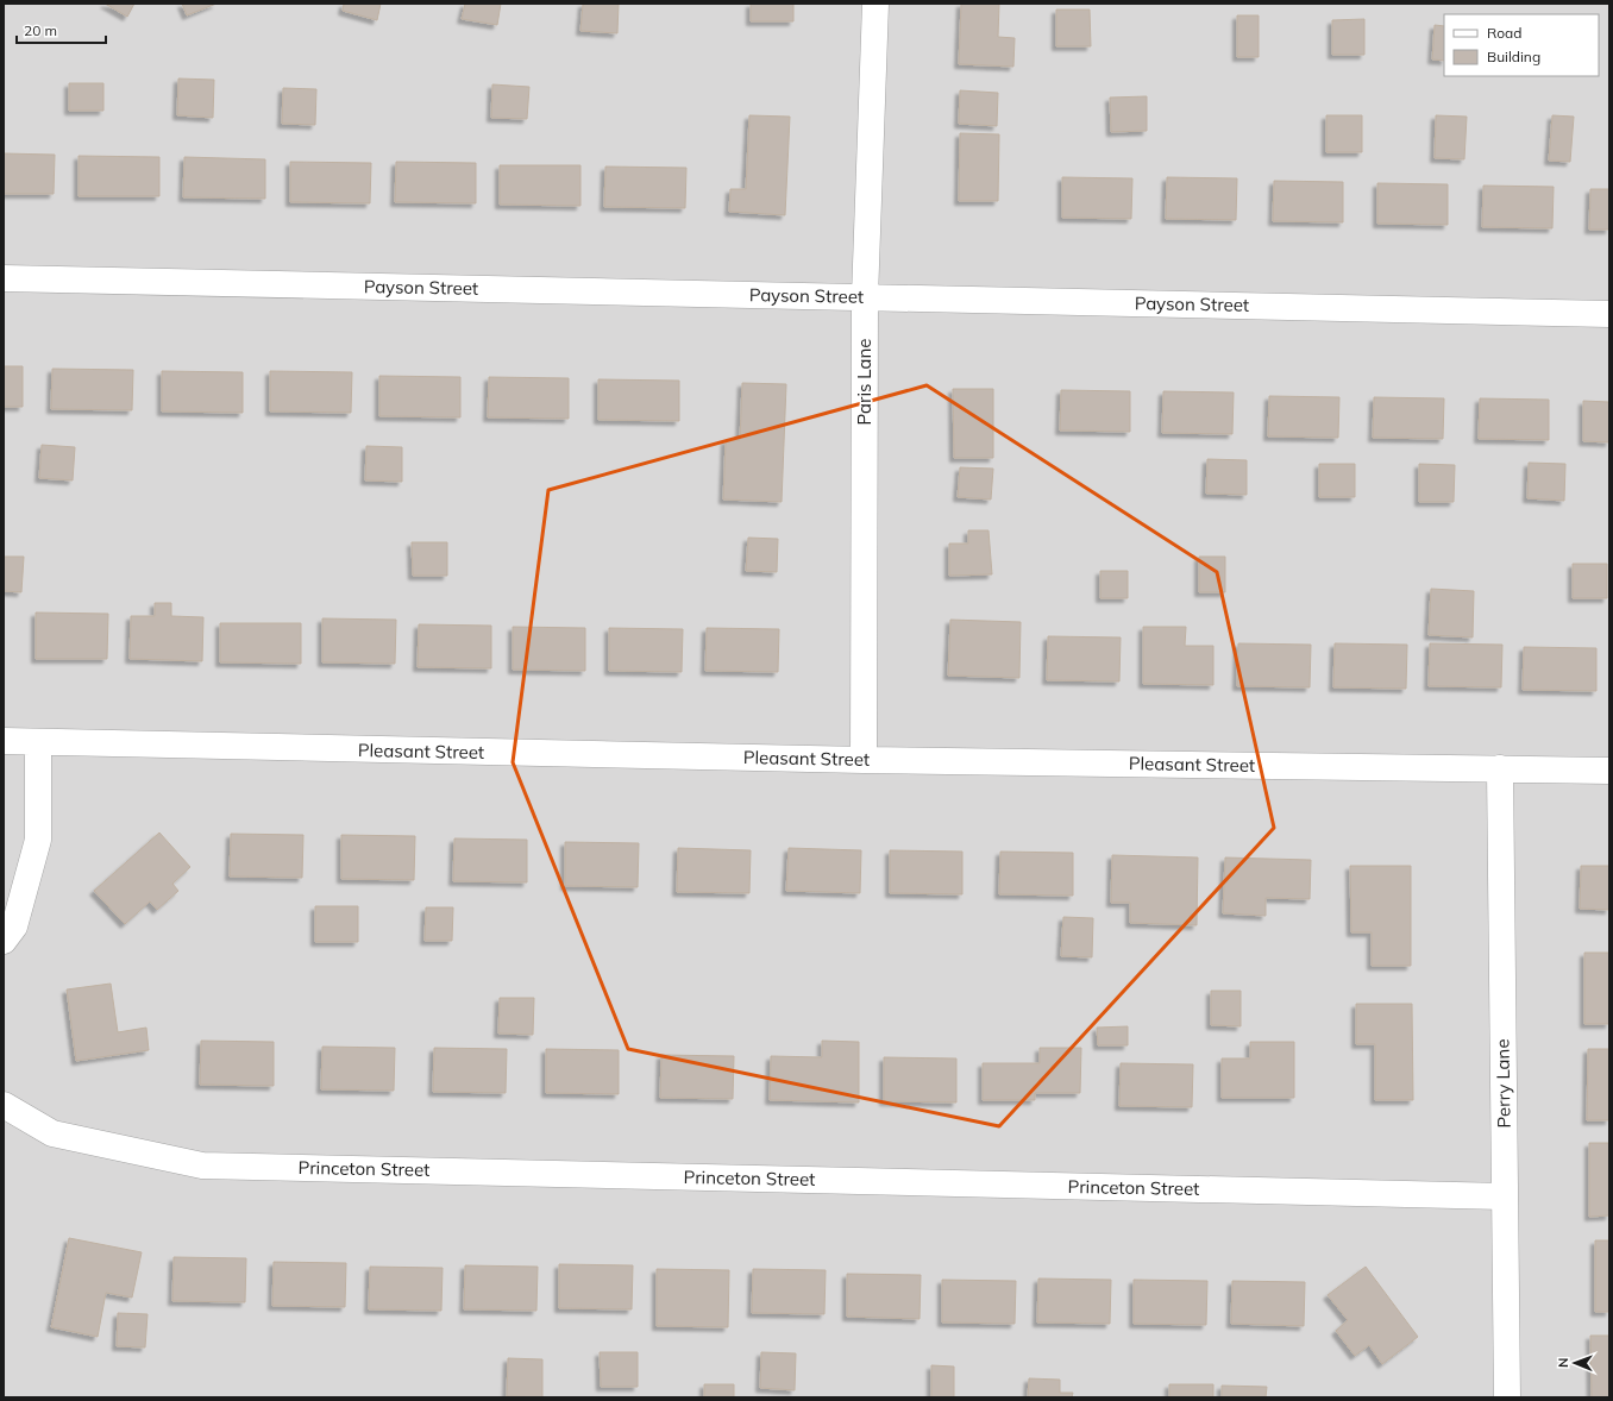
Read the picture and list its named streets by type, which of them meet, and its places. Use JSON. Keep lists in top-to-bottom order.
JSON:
{
  "streets": {
    "street": [
      "Payson Street",
      "Paris Lane",
      "Pleasant Street",
      "Perry Lane",
      "Princeton Street"
    ]
  },
  "crossings": [
    ["Payson Street", "Paris Lane"],
    ["Paris Lane", "Pleasant Street"],
    ["Pleasant Street", "Perry Lane"],
    ["Perry Lane", "Princeton Street"]
  ],
  "legend": ["Road", "Building"],
  "scale_bar": "20 m",
  "north": "left"
}
